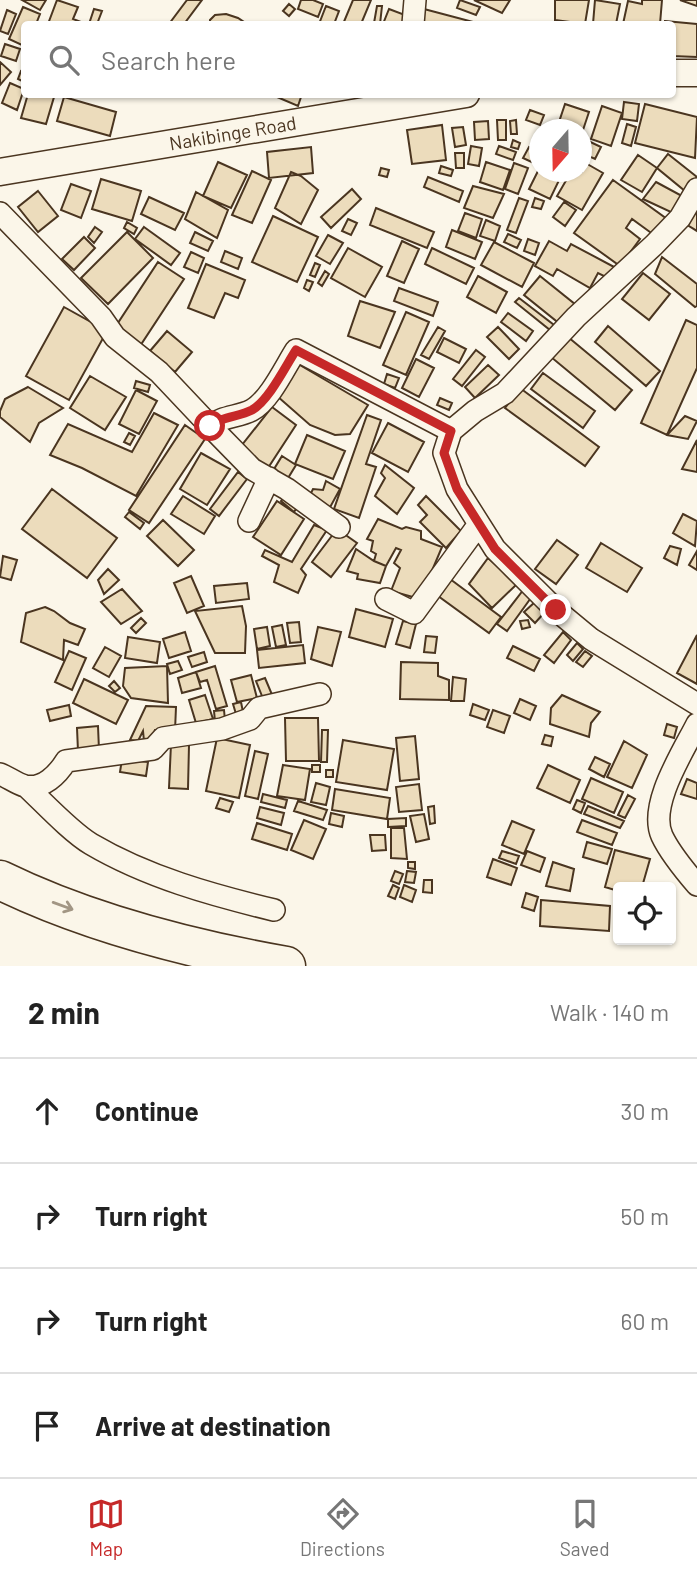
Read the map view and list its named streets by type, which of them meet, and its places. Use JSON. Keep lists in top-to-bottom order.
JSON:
{
  "streets": {
    "street": ["Nakibinge Road"]
  },
  "north": "bottom",
  "page": {
    "search": "Search here",
    "heading": ["2 min", "Walk · 140 m"],
    "list": [
      ["Continue", "30 m"],
      ["Turn right", "50 m"],
      ["Turn right", "60 m"],
      "Arrive at destination"
    ],
    "nav": ["Map", "Directions", "Saved"]
  }
}
